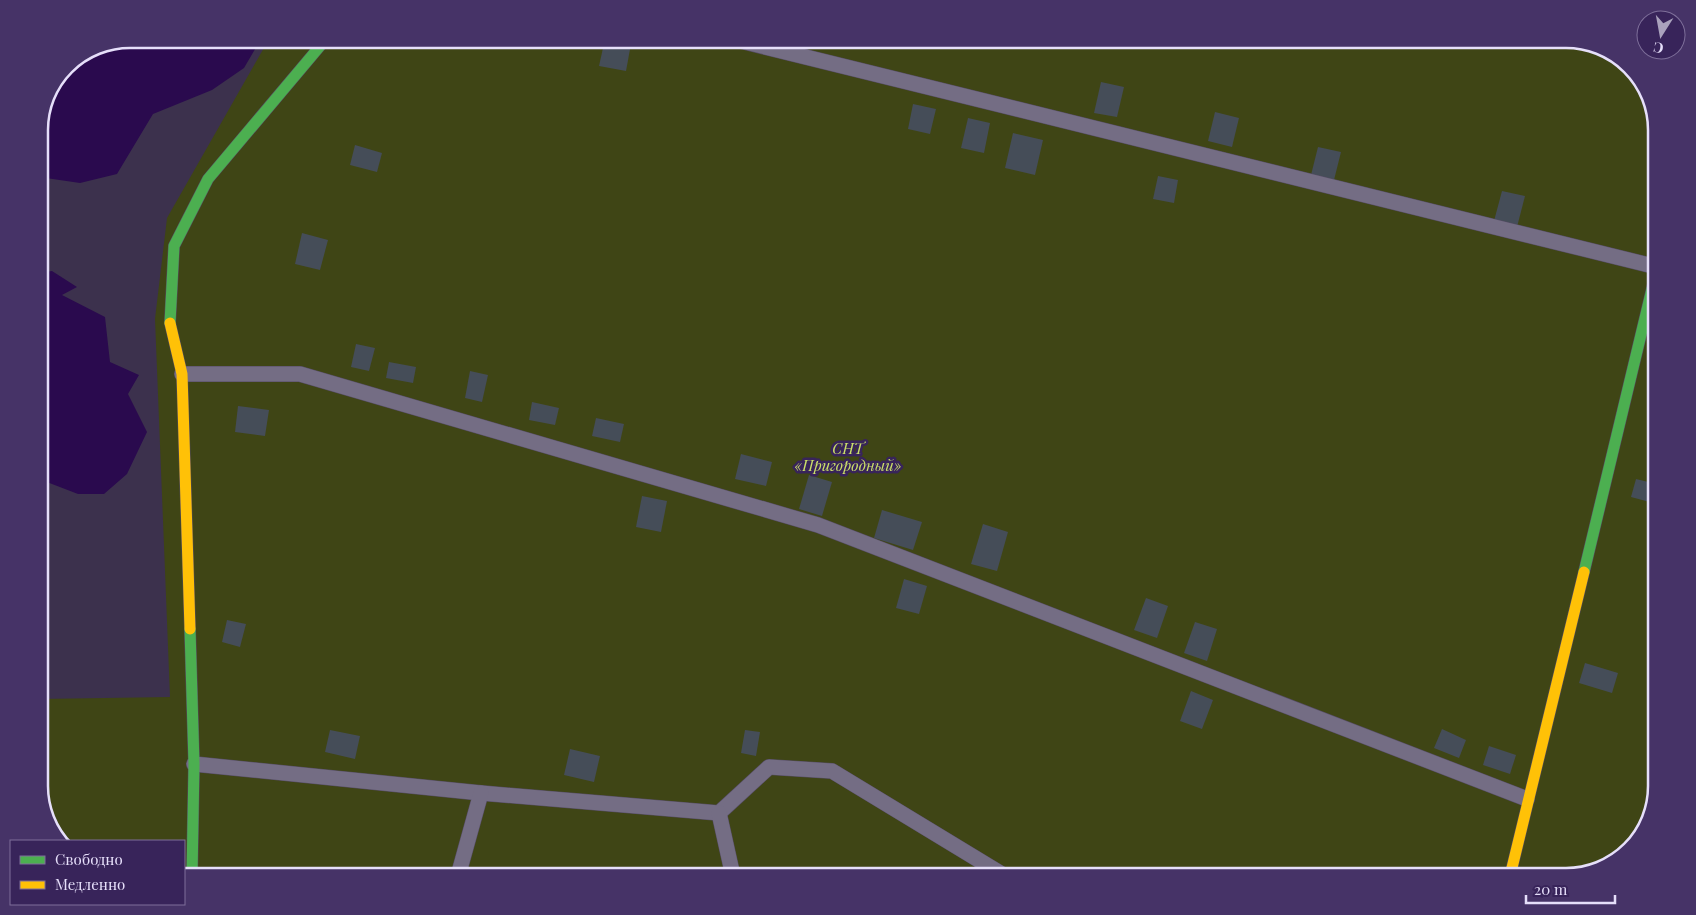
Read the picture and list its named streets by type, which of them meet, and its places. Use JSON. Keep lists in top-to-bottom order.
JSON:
{
  "parks": ["СНТ «Пригородный»"],
  "legend": ["Свободно", "Медленно"],
  "scale_bar": "20 m",
  "north": "bottom"
}
